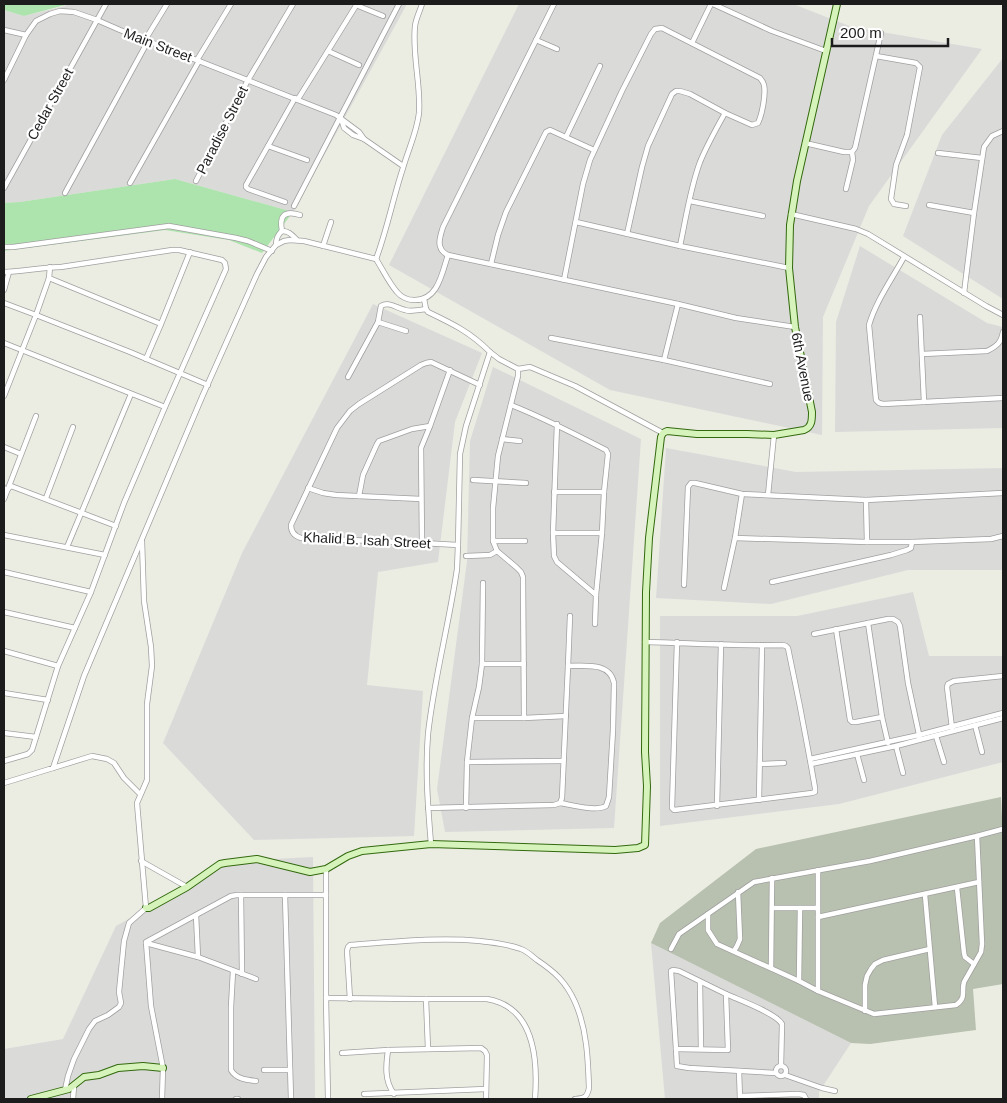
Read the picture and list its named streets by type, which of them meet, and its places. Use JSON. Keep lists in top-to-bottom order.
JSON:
{
  "streets": {
    "street": [
      "Main Street",
      "Cedar Street",
      "Paradise Street",
      "6th Avenue",
      "Khalid B. Isah Street"
    ]
  },
  "crossings": [
    ["Main Street", "Cedar Street"],
    ["Main Street", "Paradise Street"]
  ],
  "scale_bar": "200 m"
}
